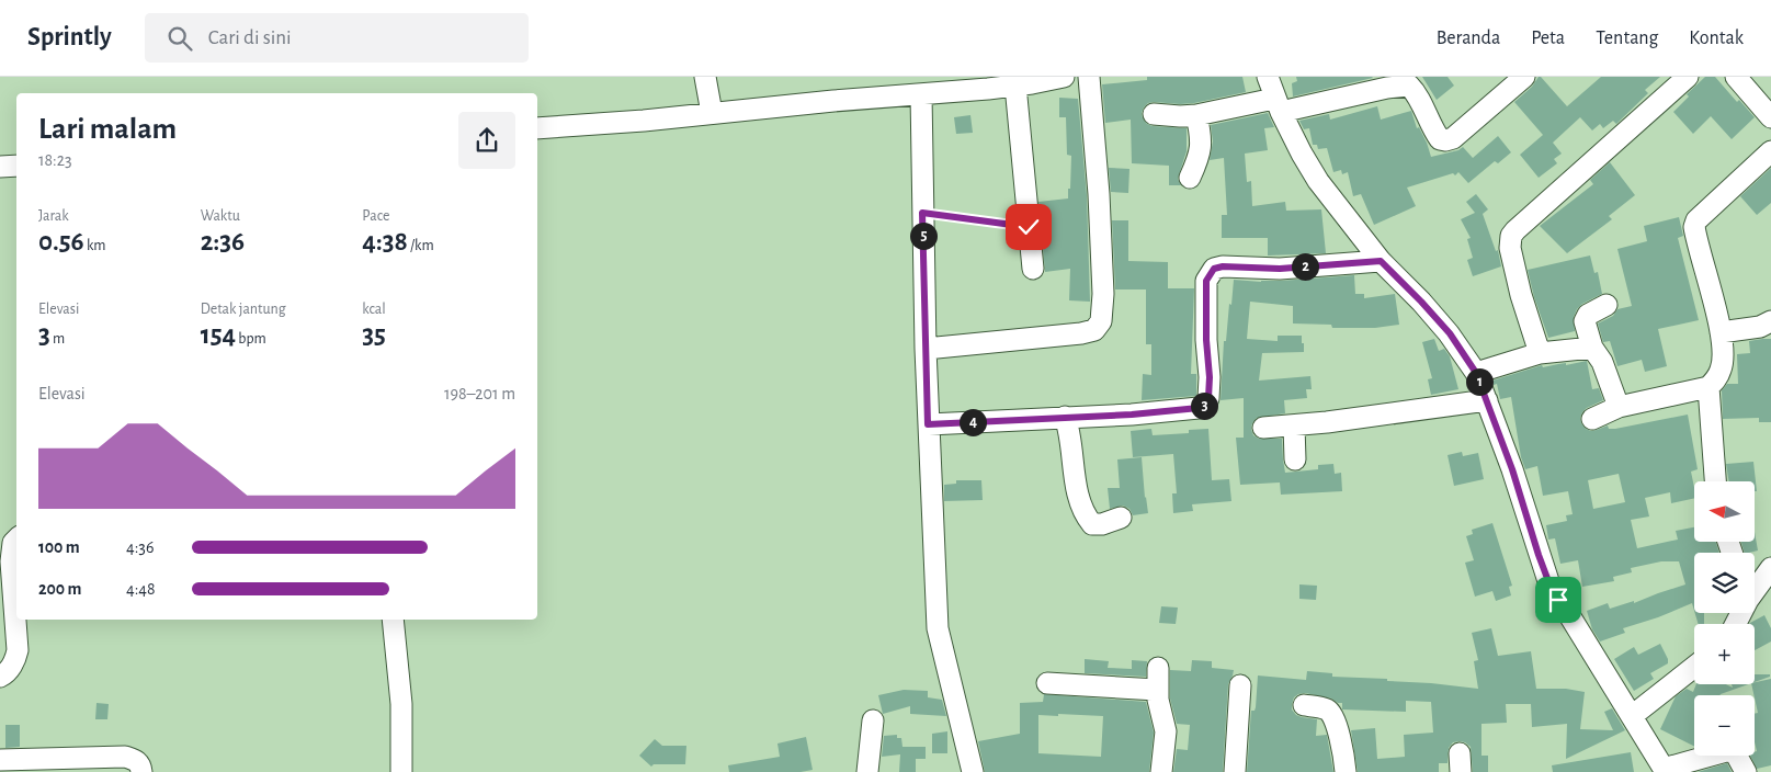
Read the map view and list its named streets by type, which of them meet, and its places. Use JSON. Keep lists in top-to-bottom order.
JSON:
{
  "north": "left",
  "page": {
    "header": "Sprintly",
    "search": "Cari di sini",
    "nav": [
      "Beranda",
      "Peta",
      "Tentang",
      "Kontak"
    ],
    "heading": ["Lari malam", "18:23"],
    "stats": [
      ["Jarak", "0.56 km"],
      ["Waktu", "2:36"],
      ["Pace", "4:38 /km"],
      ["Elevasi", "3 m"],
      ["Detak jantung", "154 bpm"],
      ["kcal", "35"]
    ],
    "pins": [
      "5",
      "2",
      "1",
      "3",
      "4"
    ],
    "chart": ["Elevasi", "198–201 m"],
    "map_buttons": ["+", "−"],
    "list": [
      {
        "name": "100 m",
        "note": "4:36"
      },
      {
        "name": "200 m",
        "note": "4:48"
      }
    ]
  }
}
